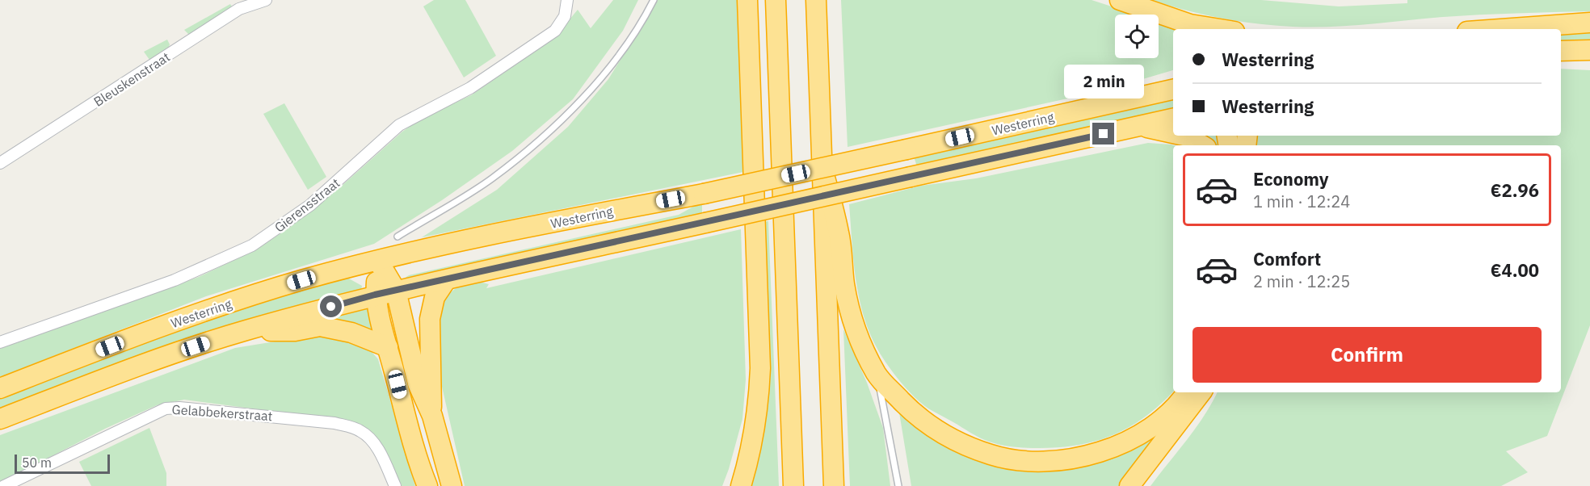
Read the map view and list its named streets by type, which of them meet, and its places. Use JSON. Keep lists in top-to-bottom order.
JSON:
{
  "streets": {
    "highway": ["Westerring"],
    "street": ["Bleuskenstraat", "Gierensstraat", "Gelabbekerstraat"]
  },
  "scale_bar": "50 m",
  "page": {
    "banner": ["Westerring", "Westerring"],
    "bubble": "2 min",
    "list": [
      {
        "name": "Economy",
        "note": "1 min · 12:24",
        "value": "€2.96"
      },
      {
        "name": "Comfort",
        "note": "2 min · 12:25",
        "value": "€4.00"
      }
    ],
    "buttons": "Confirm",
    "scale": "50 m"
  }
}
